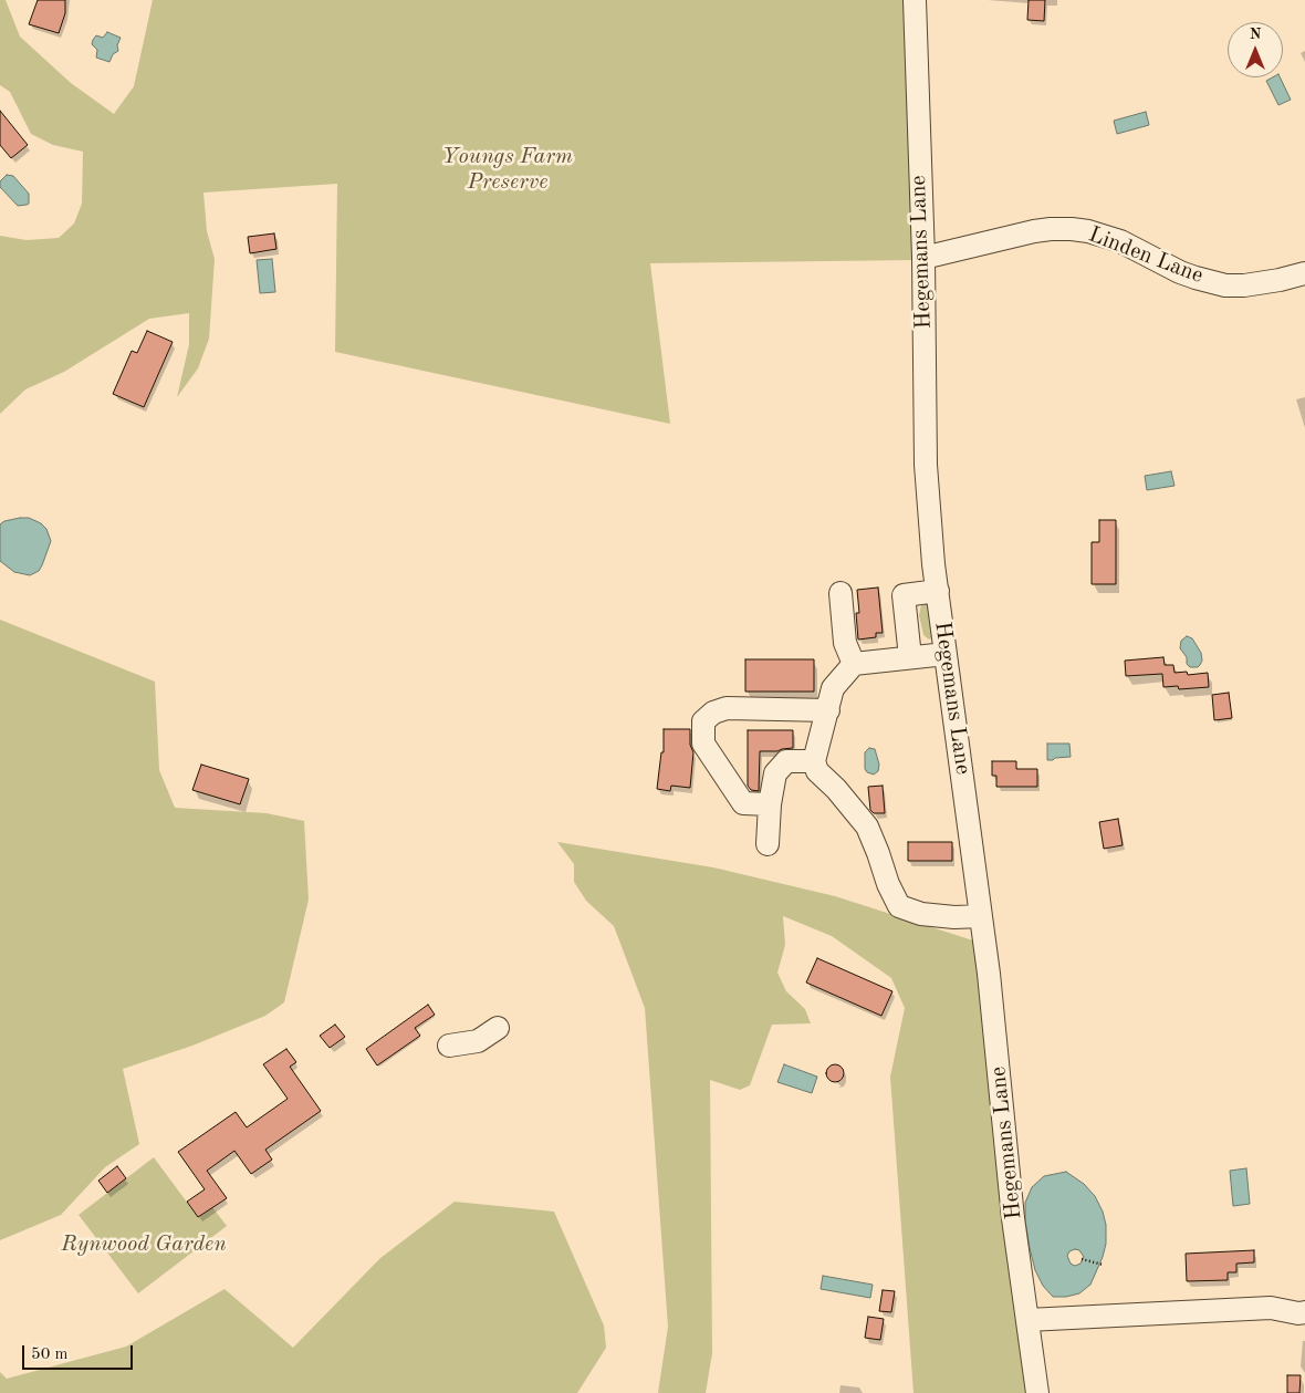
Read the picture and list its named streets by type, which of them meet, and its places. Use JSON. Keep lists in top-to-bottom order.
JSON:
{
  "streets": {
    "street": ["Hegemans Lane", "Linden Lane"]
  },
  "crossings": [
    ["Hegemans Lane", "Linden Lane"]
  ],
  "parks": ["Youngs Farm Preserve", "Rynwood Garden"],
  "scale_bar": "50 m",
  "north": "top"
}
